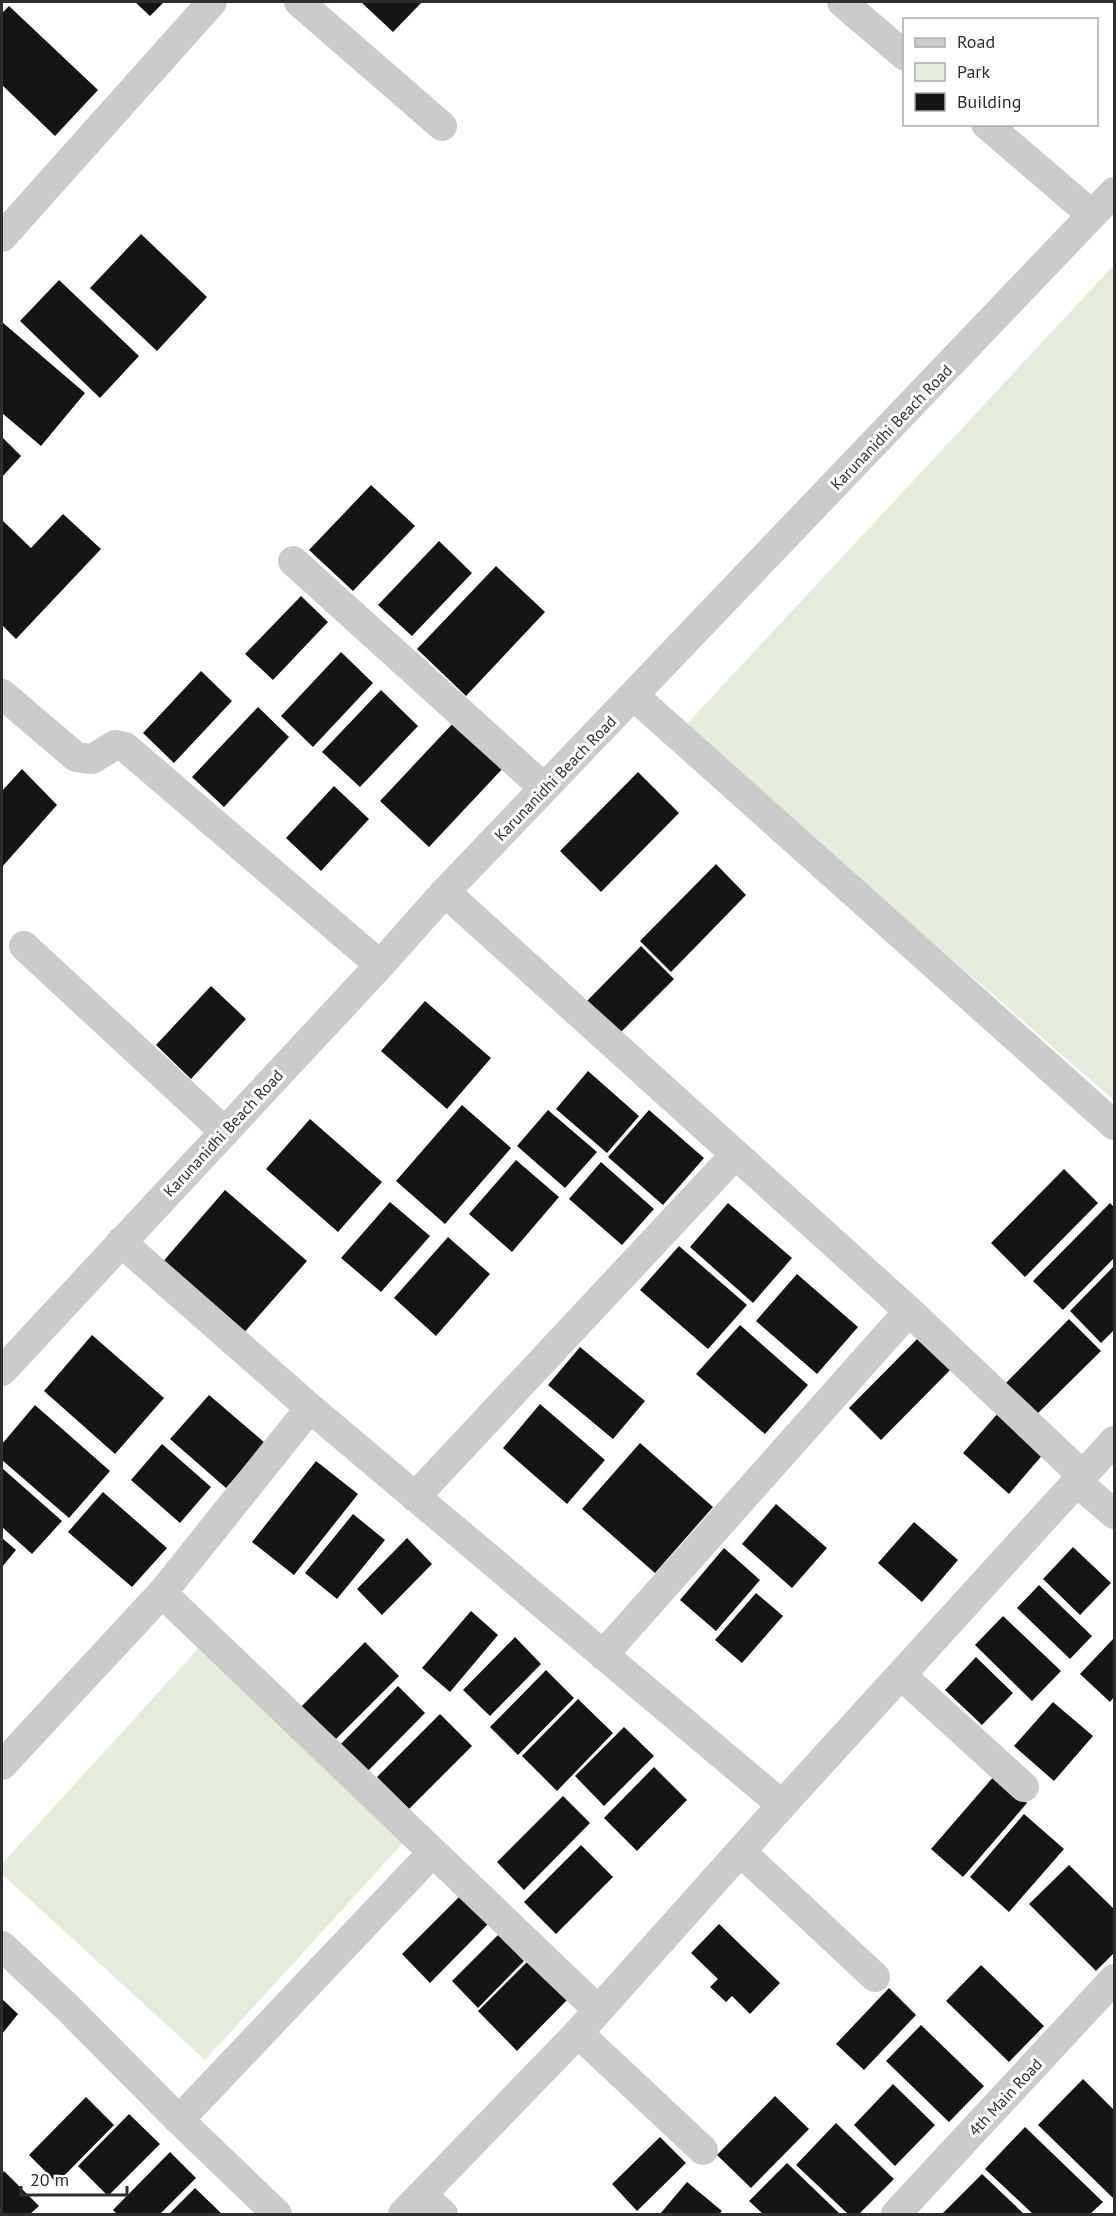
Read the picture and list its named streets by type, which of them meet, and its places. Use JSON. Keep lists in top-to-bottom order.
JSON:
{
  "streets": {
    "street": ["Karunanidhi Beach Road", "4th Main Road"]
  },
  "legend": ["Road", "Park", "Building"],
  "scale_bar": "20 m"
}
